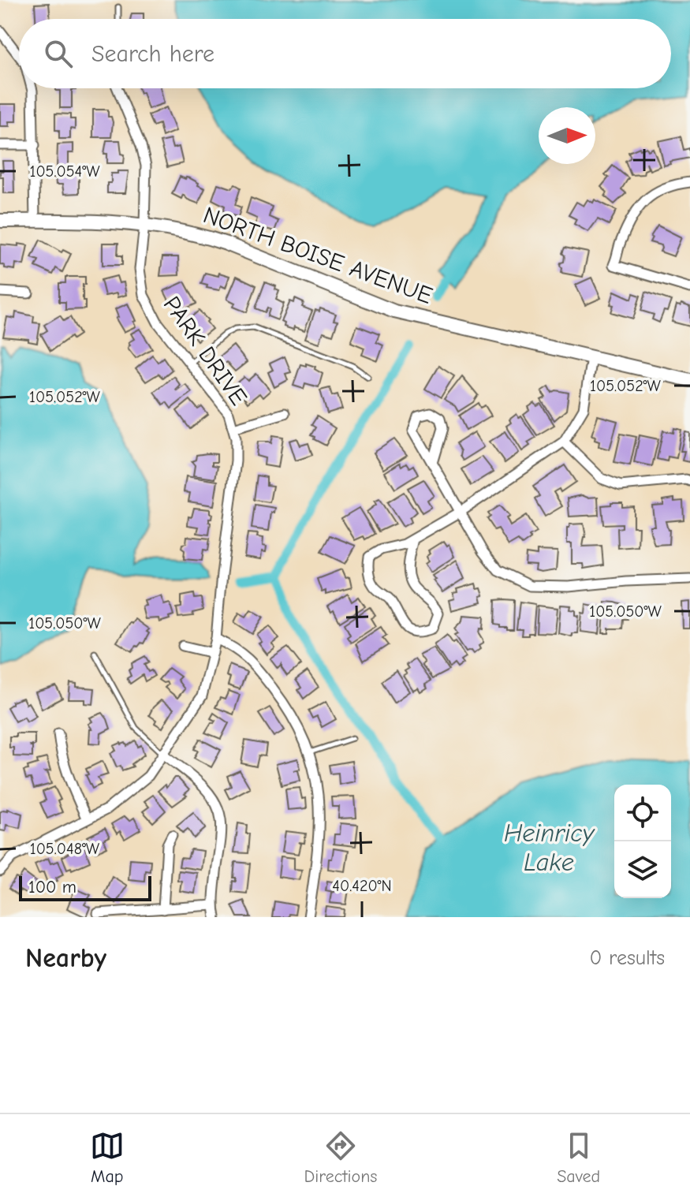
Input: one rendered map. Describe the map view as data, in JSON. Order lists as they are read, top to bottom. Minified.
{"streets":{"street":["NORTH BOISE AVENUE","PARK DRIVE"]},"crossings":[["NORTH BOISE AVENUE","PARK DRIVE"]],"water":["Heinricy Lake"],"scale_bar":"100 m","north":"right","page":{"search":"Search here","scale":"100 m","heading":["Nearby","0 results"],"nav":["Map","Directions","Saved"]},"coordinates":["105.054°W","105.052°W","105.050°W","105.048°W","40.420°N"]}
